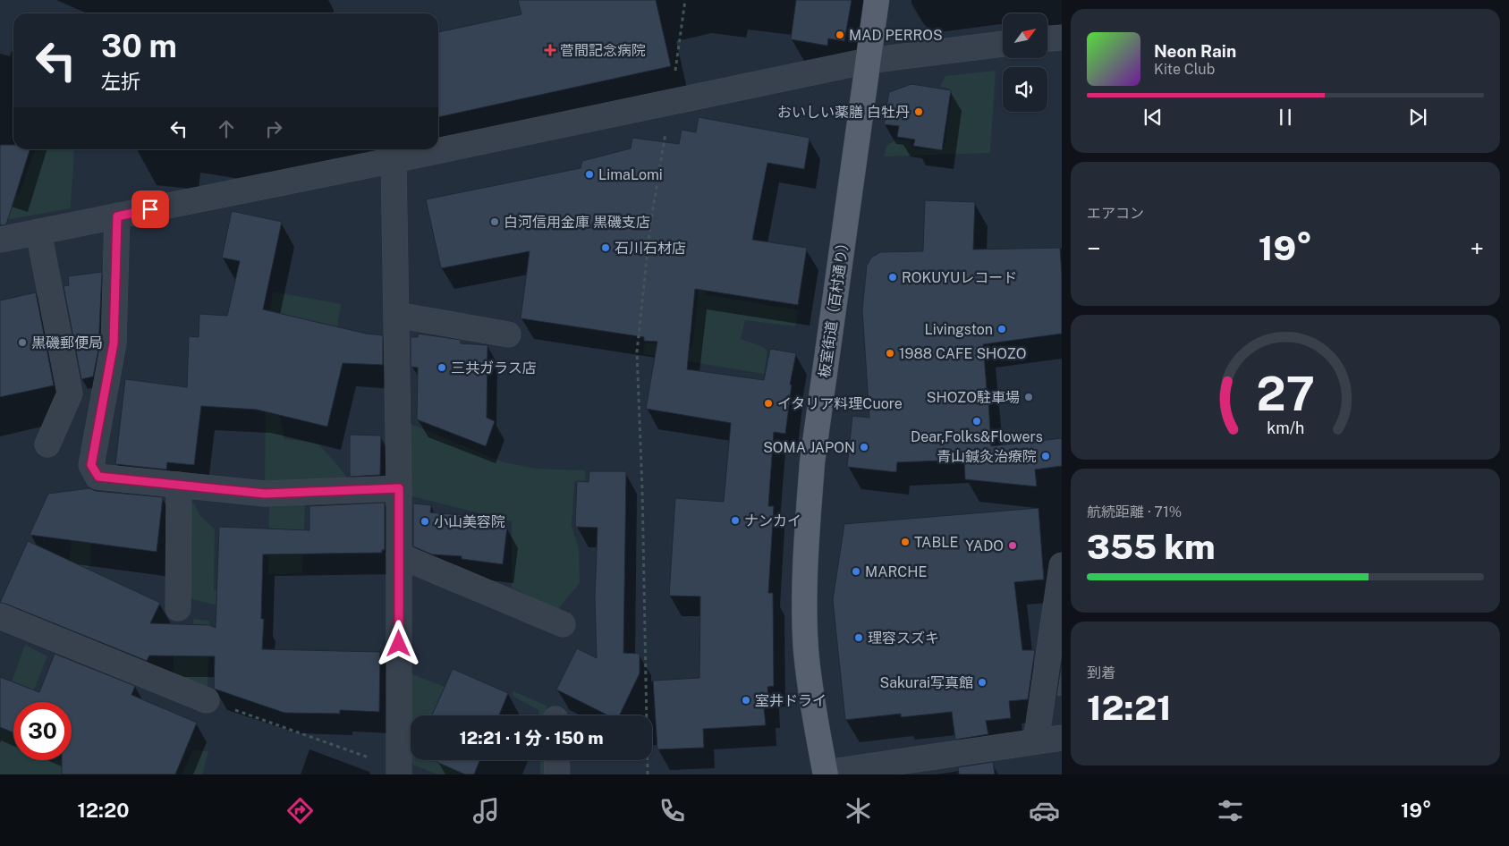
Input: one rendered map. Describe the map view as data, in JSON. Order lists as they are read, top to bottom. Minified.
{"streets":{"main road":["板室街道（百村通り）"]},"places":{"other":["MAD PERROS","おいしい薬膳 白牡丹","LimaLomi","白河信用金庫 黒磯支店","石川石材店","ROKUYUレコード","Livingston","黒磯郵便局","1988 CAFE SHOZO","三共ガラス店","SHOZO駐車場","イタリア料理Cuore","Dear,Folks&Flowers","SOMA JAPON","青山鍼灸治療院","ナンカイ","小山美容院","TABLE","YADO","MARCHE","理容スズキ","Sakurai写真館","室井ドライ"],"health":["菅間記念病院"]},"north":"top right","page":{"turn":["30 m","左折"],"song":["Neon Rain","Kite Club"],"tile":["エアコン",["航続距離 · 71%","355 km"],["到着","12:21"]],"heat":["−","19°","+"],"limit":"30","trip":"12:21 · 1 分 · 150 m","tabs":["12:20","19°"],"gauge":["27","km/h"]}}
